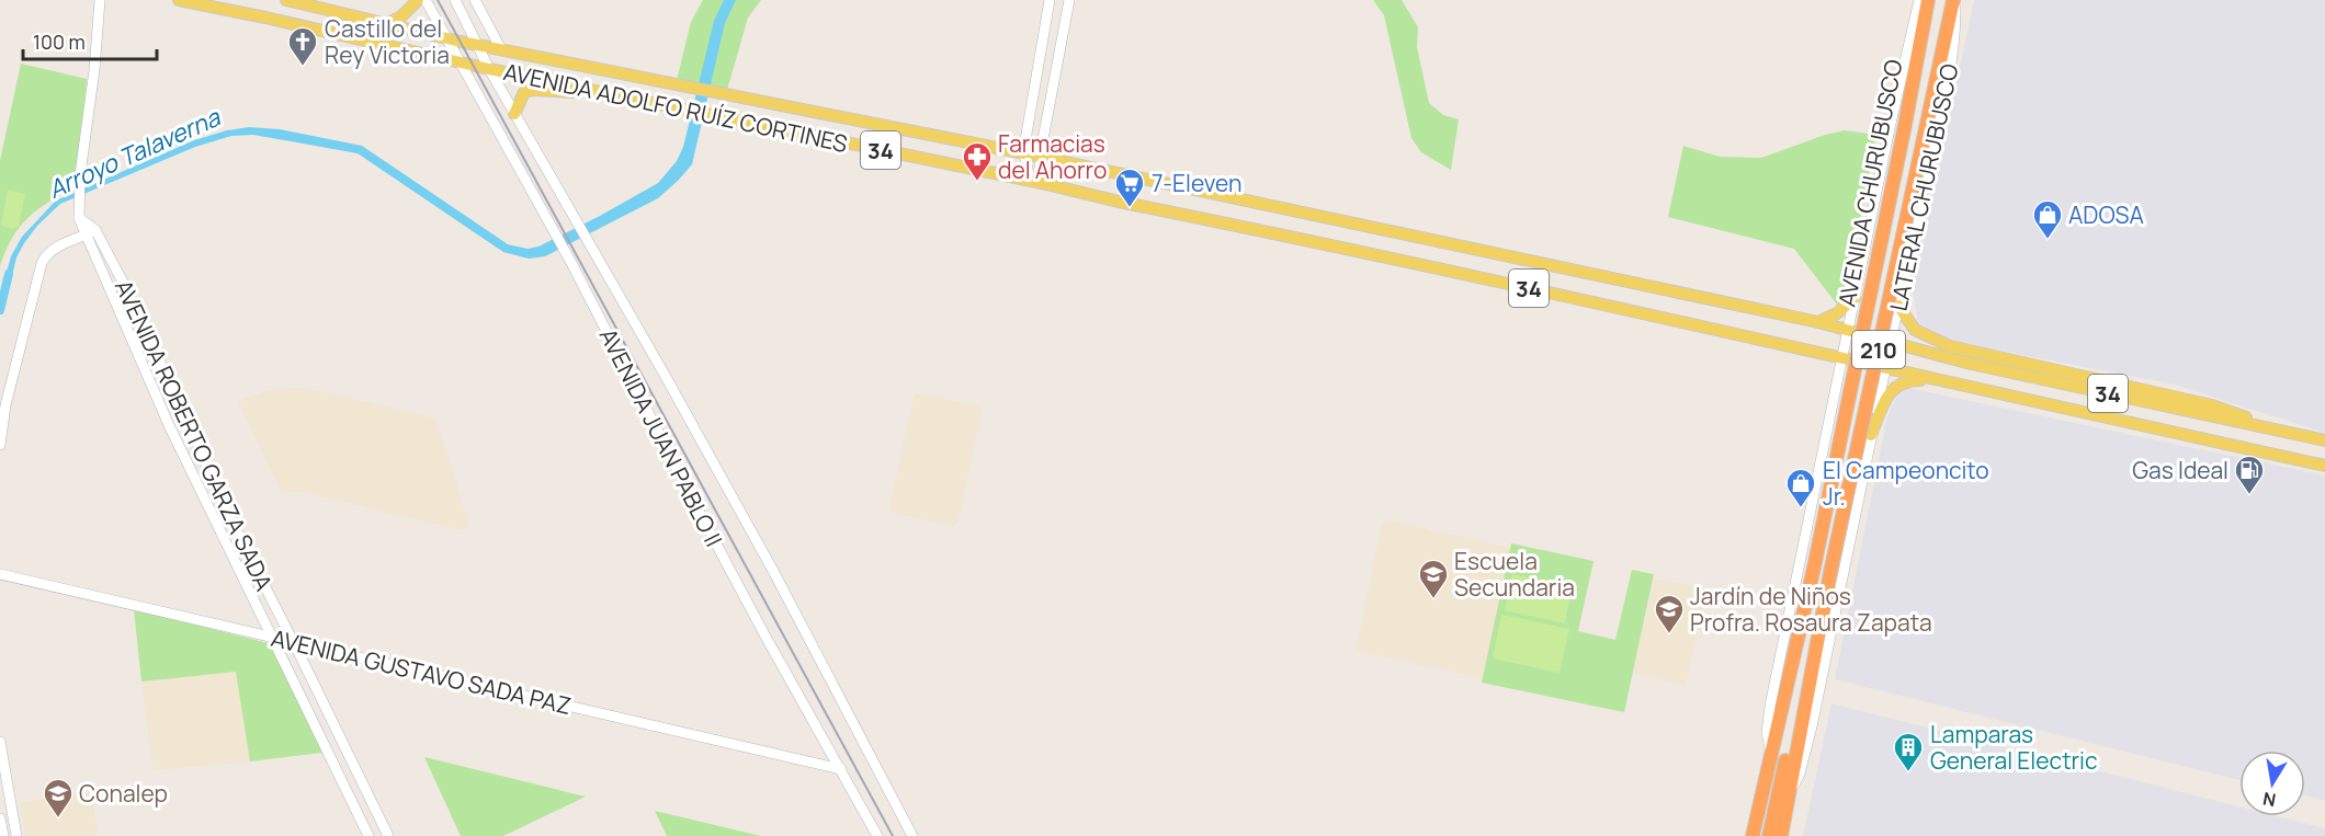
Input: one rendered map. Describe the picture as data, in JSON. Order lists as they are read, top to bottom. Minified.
{"streets":{"highway":["AVENIDA CHURUBUSCO","210"],"main road":["AVENIDA ADOLFO RUÍZ CORTINES","34"],"street":["LATERAL CHURUBUSCO","AVENIDA ROBERTO GARZA SADA","AVENIDA JUAN PABLO II","AVENIDA GUSTAVO SADA PAZ"]},"crossings":[["AVENIDA ADOLFO RUÍZ CORTINES","34"],["AVENIDA ADOLFO RUÍZ CORTINES","LATERAL CHURUBUSCO"],["AVENIDA ADOLFO RUÍZ CORTINES","AVENIDA JUAN PABLO II"],["34","LATERAL CHURUBUSCO"],["AVENIDA CHURUBUSCO","LATERAL CHURUBUSCO"],["AVENIDA ROBERTO GARZA SADA","AVENIDA GUSTAVO SADA PAZ"],["AVENIDA JUAN PABLO II","AVENIDA GUSTAVO SADA PAZ"]],"water":["Arroyo Talaverna"],"places":{"church":["Castillo del Rey Victoria"],"pharmacy":["Farmacias del Ahorro"],"supermarket":["7-Eleven"],"shop":["ADOSA","El Campeoncito Jr."],"fuel station":["Gas Ideal"],"school or university":["Escuela Secundaria","Jardín de Niños Profra. Rosaura Zapata","Conalep"],"building":["Lamparas General Electric"]},"scale_bar":"100 m","north":"bottom"}
